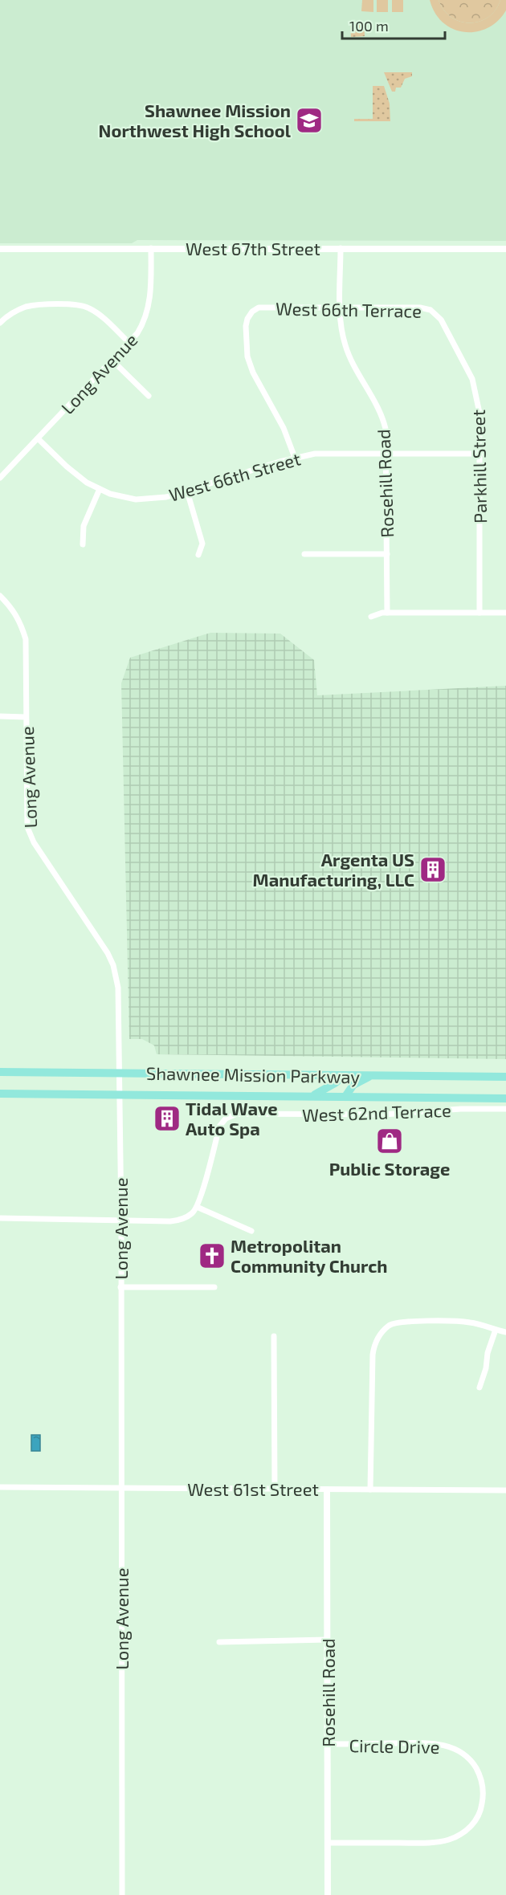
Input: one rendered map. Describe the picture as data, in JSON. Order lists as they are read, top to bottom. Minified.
{"streets":{"highway":["Shawnee Mission Parkway"],"street":["West 67th Street","West 66th Terrace","Long Avenue","Parkhill Street","West 66th Street","Rosehill Road","West 62nd Terrace","West 61st Street","Circle Drive"]},"crossings":[["West 67th Street","Long Avenue"],["West 67th Street","Rosehill Road"],["West 66th Terrace","Parkhill Street"],["West 66th Terrace","West 66th Street"],["West 66th Terrace","Rosehill Road"],["Long Avenue","West 66th Street"],["Long Avenue","Shawnee Mission Parkway"],["Long Avenue","West 61st Street"],["Parkhill Street","West 66th Street"],["West 66th Street","Rosehill Road"],["Rosehill Road","West 61st Street"],["Rosehill Road","Circle Drive"]],"places":{"school or university":["Shawnee Mission Northwest High School"],"building":["Argenta US Manufacturing, LLC","Tidal Wave Auto Spa"],"shop":["Public Storage"],"church":["Metropolitan Community Church"]},"scale_bar":"100 m"}
